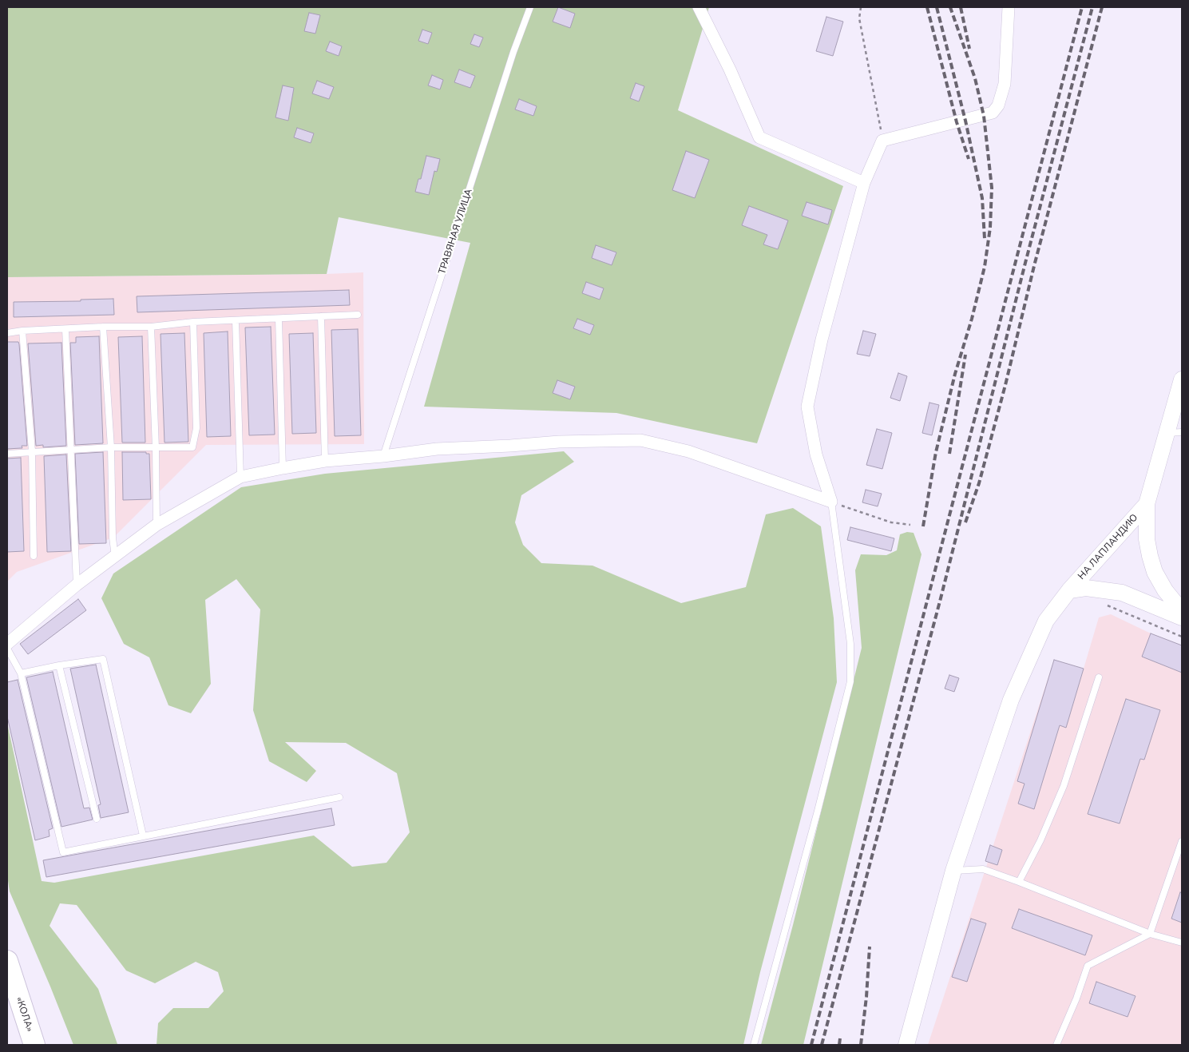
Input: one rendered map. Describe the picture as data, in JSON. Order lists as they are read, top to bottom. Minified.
{"streets":{"highway":["«КОЛА»"],"street":["НА ЛАПЛАНДИЮ"],"lane":["ТРАВЯНАЯ УЛИЦА"]}}
